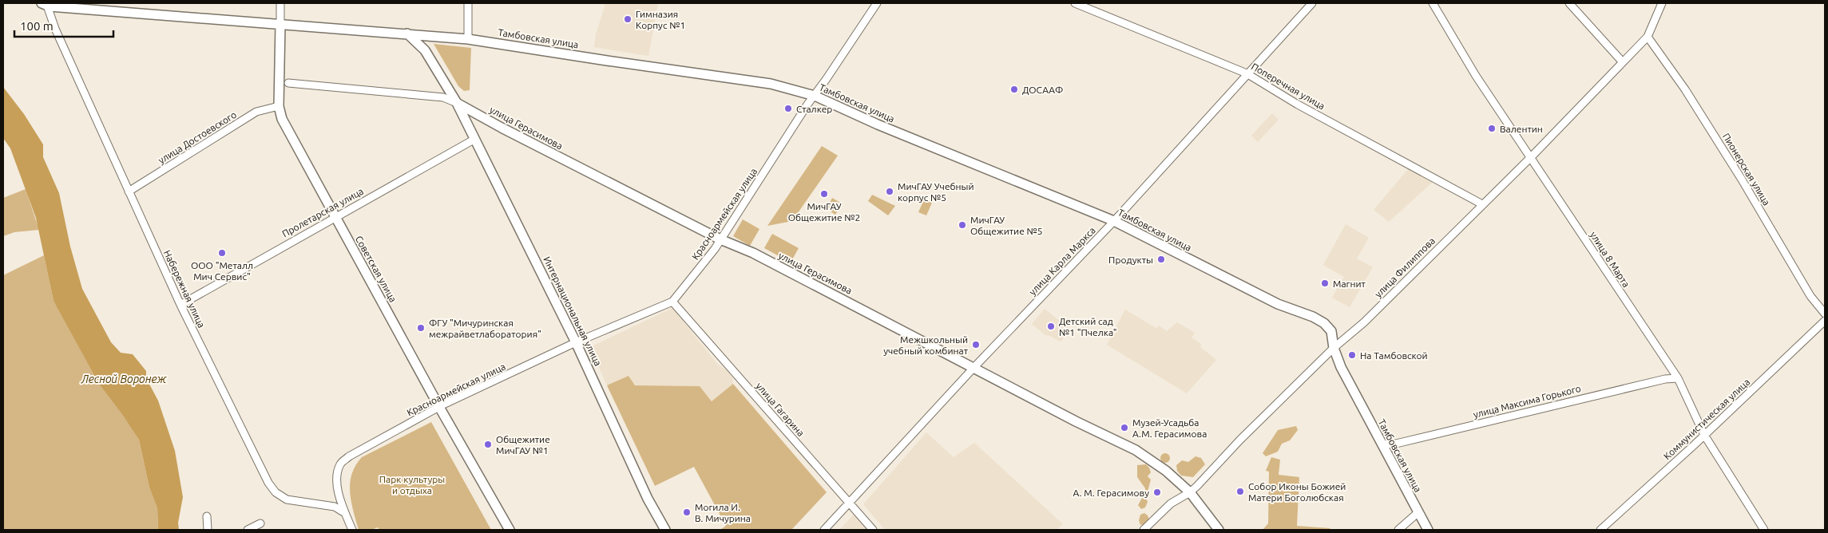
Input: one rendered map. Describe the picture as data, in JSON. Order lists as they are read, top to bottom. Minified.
{"streets":{"main road":["Тамбовская улица","улица Герасимова","Советская улица","Интернациональная улица"],"street":["Поперечная улица","улица Достоевского","Пионерская улица","Пролетарская улица","Красноармейская улица","улица 8 Марта","улица Карла Маркса","улица Филиппова","Набережная улица","улица Максима Горького","улица Гагарина","Коммунистическая улица"]},"crossings":[["Тамбовская улица","Красноармейская улица"],["Тамбовская улица","улица Карла Маркса"],["Тамбовская улица","улица Филиппова"],["Тамбовская улица","Советская улица"],["Тамбовская улица","Набережная улица"],["Тамбовская улица","улица Максима Горького"],["Поперечная улица","улица Карла Маркса"],["Поперечная улица","улица Филиппова"],["улица Герасимова","Красноармейская улица"],["улица Герасимова","улица Карла Маркса"],["улица Герасимова","улица Филиппова"],["улица Герасимова","Интернациональная улица"],["улица Достоевского","Советская улица"],["улица Достоевского","Набережная улица"],["Пионерская улица","улица Филиппова"],["Пролетарская улица","Советская улица"],["Пролетарская улица","Набережная улица"],["Пролетарская улица","Интернациональная улица"],["Красноармейская улица","Советская улица"],["Красноармейская улица","Набережная улица"],["Красноармейская улица","Интернациональная улица"],["Красноармейская улица","улица Гагарина"],["улица 8 Марта","улица Филиппова"],["улица 8 Марта","улица Максима Горького"],["улица 8 Марта","Коммунистическая улица"],["улица Карла Маркса","улица Гагарина"]],"water":["Лесной Воронеж"],"parks":["Парк культуры и отдыха"],"places":["Гимназия Корпус №1","ДОСААФ","Сталкер","Валентин","МичГАУ Учебный корпус №5","МичГАУ Общежитие №2","МичГАУ Общежитие №5","ООО \"Металл Мич Сервис\"","Продукты","Магнит","Детский сад №1 \"Пчелка\"","ФГУ \"Мичуринская межрайветлаборатория\"","Межшкольный учебный комбинат","На Тамбовской","Музей-Усадьба А.М. Герасимова","Общежитие МичГАУ №1","Собор Иконы Божией Матери Боголюбская","А. М. Герасимову","Могила И. В. Мичурина"],"scale_bar":"100 m"}
